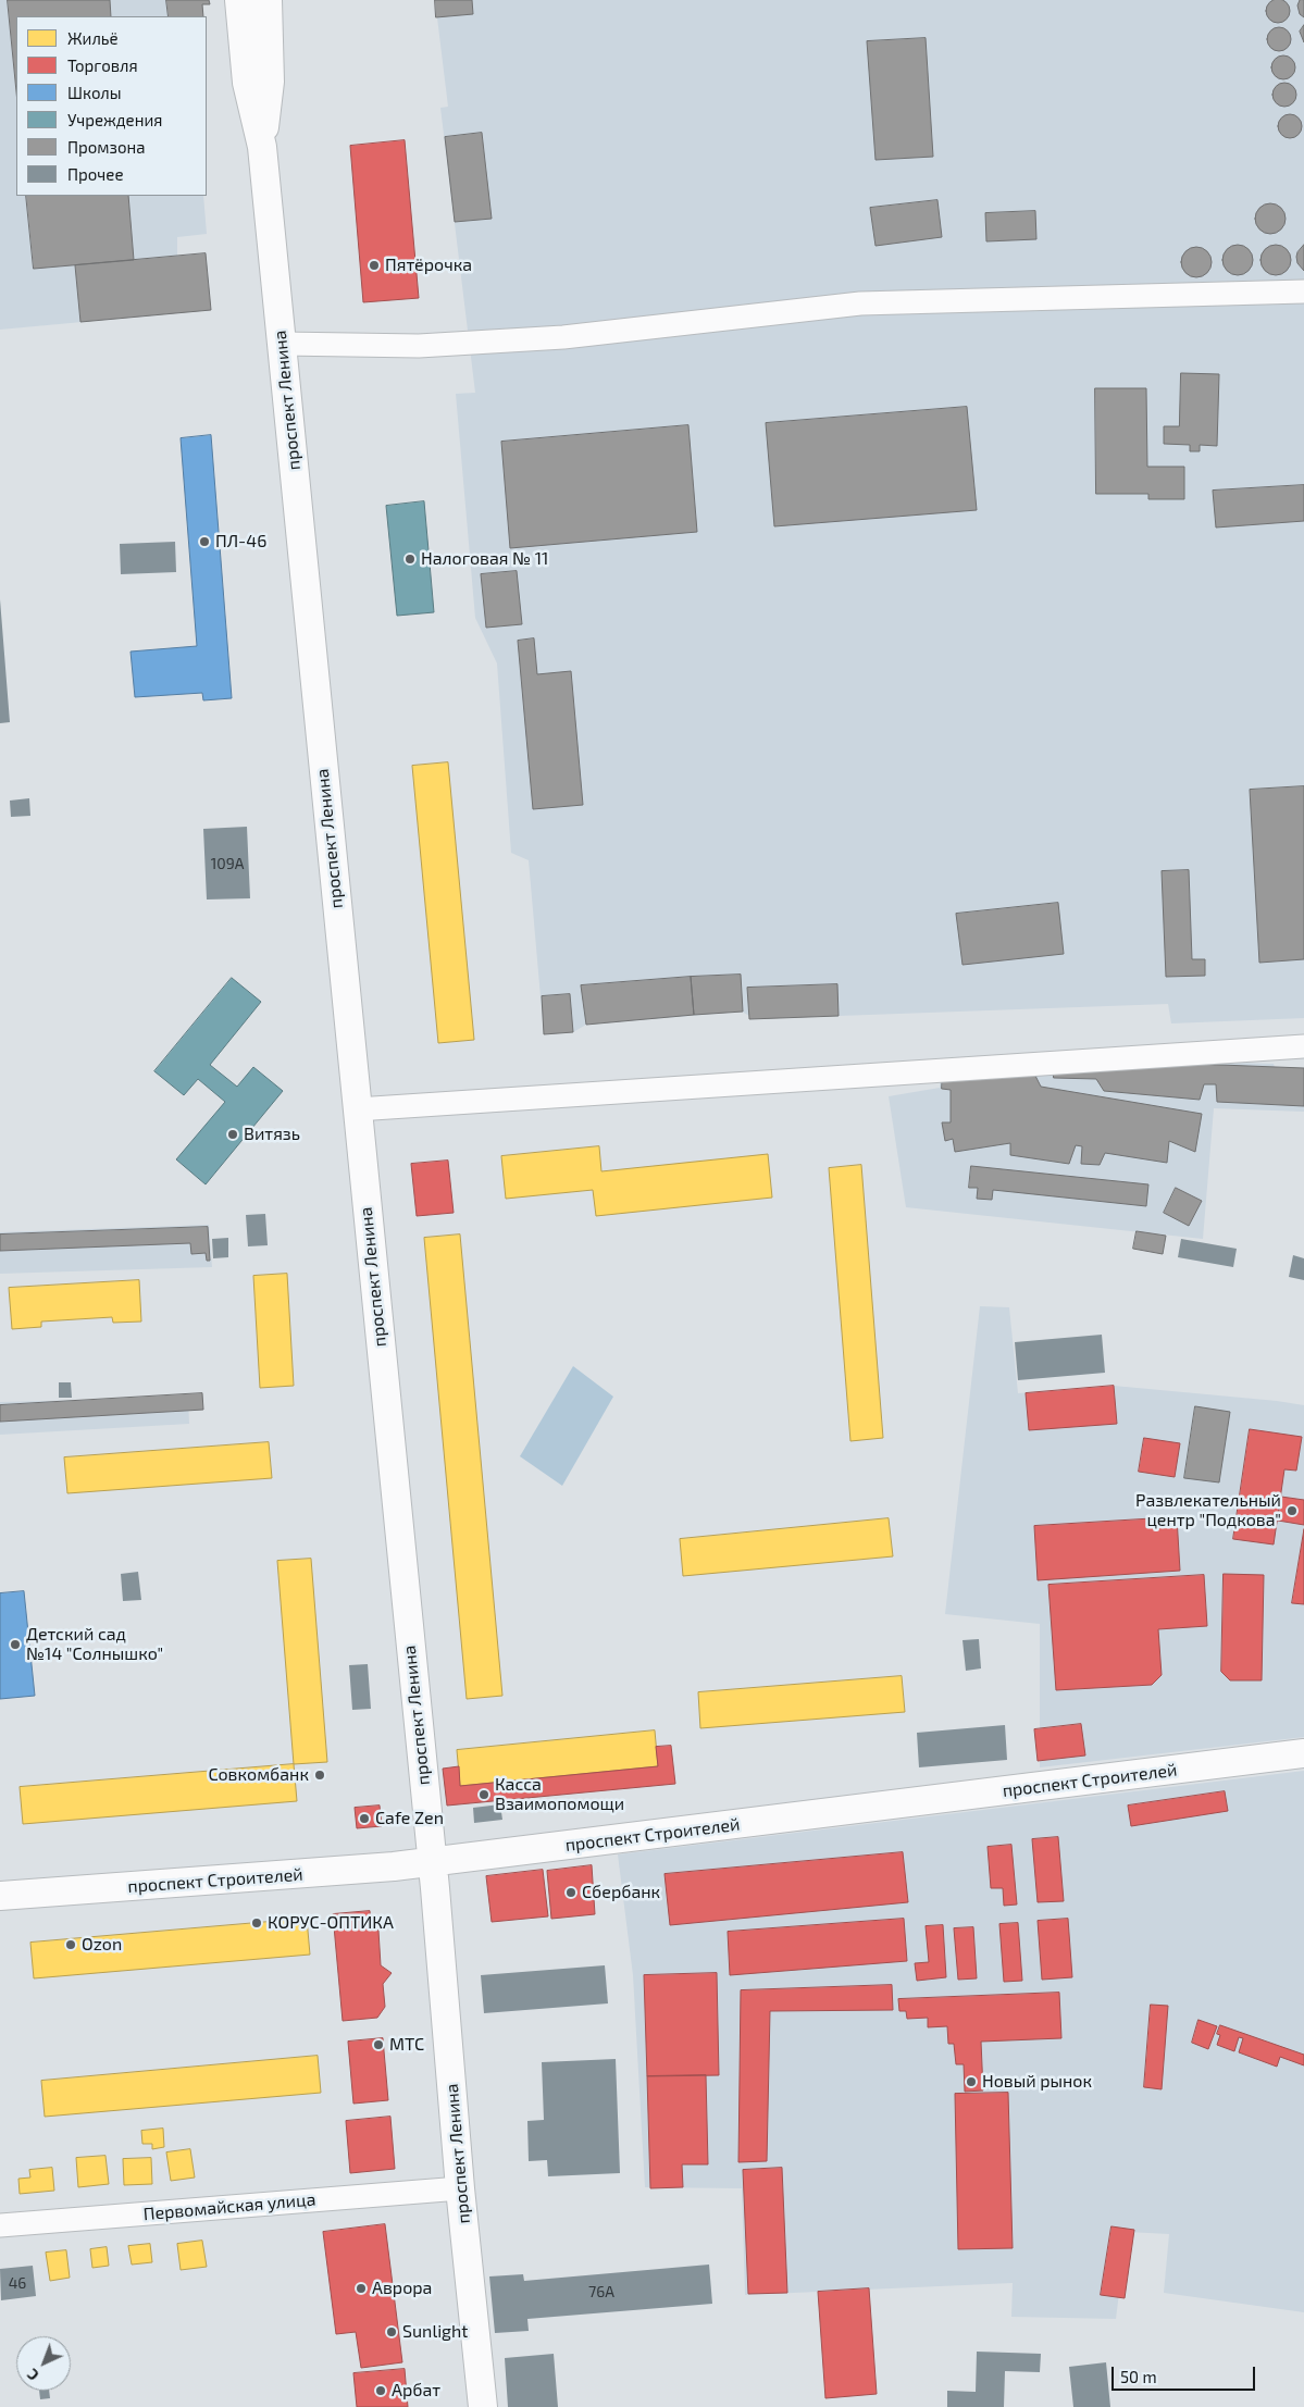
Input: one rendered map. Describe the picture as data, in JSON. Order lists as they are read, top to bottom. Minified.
{"streets":{"street":["проспект Ленина","проспект Строителей","Первомайская улица"]},"crossings":[["проспект Ленина","проспект Строителей"],["проспект Ленина","Первомайская улица"]],"places":["Пятёрочка","ПЛ-46","Налоговая № 11","Витязь","Развлекательный центр \"Подкова\"","Детский сад №14 \"Солнышко\"","Совкомбанк","Касса Взаимопомощи","Cafe Zen","Сбербанк","КОРУС-ОПТИКА","Ozon","МТС","Новый рынок","Аврора","Sunlight","Арбат"],"house_numbers":["109А","46","76А"],"legend":["Жильё","Торговля","Школы","Учреждения","Промзона","Прочее"],"scale_bar":"50 m","north":"bottom left"}
